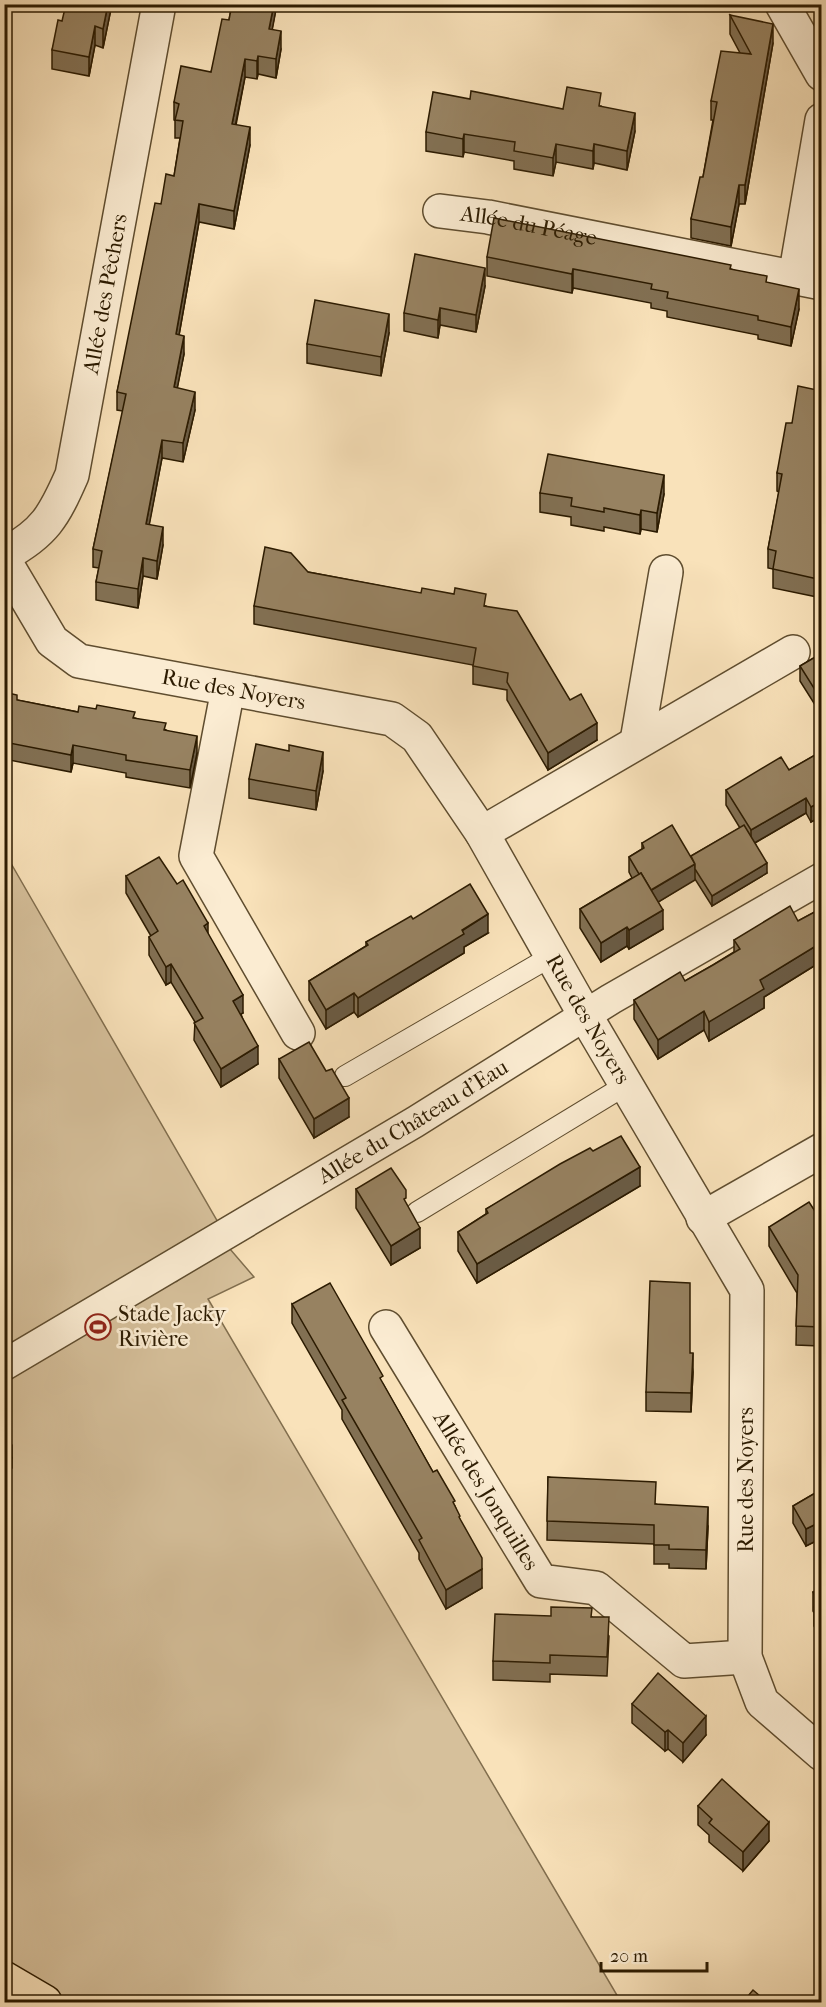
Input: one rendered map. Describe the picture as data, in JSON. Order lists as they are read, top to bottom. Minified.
{"streets":{"street":["Allée du Péage","Allée des Pêchers","Rue des Noyers","Allée du Château d'Eau","Allée des Jonquilles"]},"crossings":[["Allée des Pêchers","Rue des Noyers"],["Rue des Noyers","Allée du Château d'Eau"],["Rue des Noyers","Allée des Jonquilles"]],"places":{"sports":["Stade Jacky Rivière"]},"scale_bar":"20 m"}
